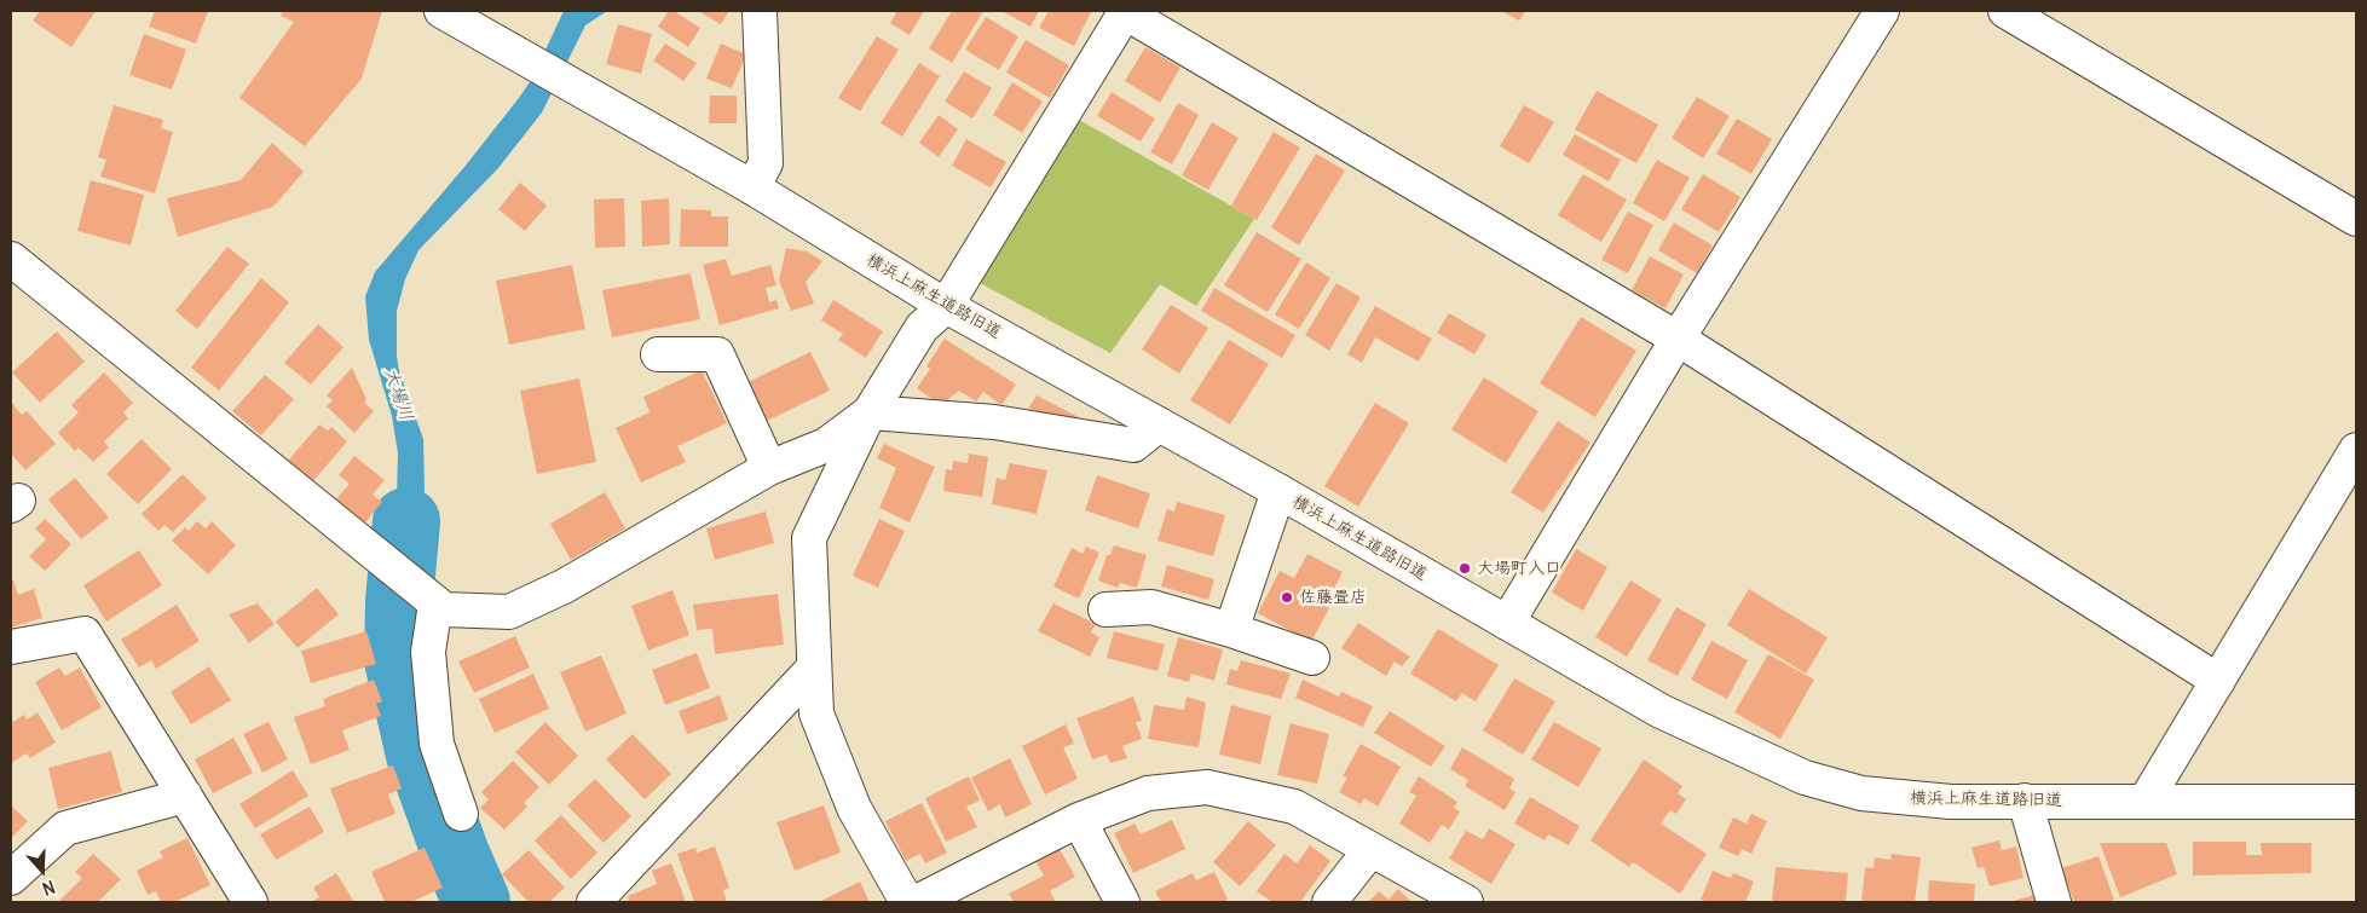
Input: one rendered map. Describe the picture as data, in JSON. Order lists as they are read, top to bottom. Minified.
{"streets":{"street":["横浜上麻生道路旧道"]},"water":["大場川"],"places":["大場町入口","佐藤畳店"],"north":"bottom"}
